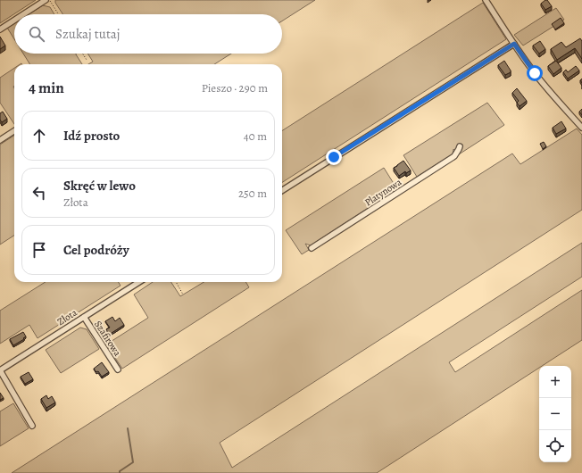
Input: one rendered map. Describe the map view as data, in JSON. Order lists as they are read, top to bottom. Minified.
{"streets":{"street":["Platynowa","Złota","Szafirowa"]},"crossings":[["Złota","Szafirowa"]],"page":{"search":"Szukaj tutaj","heading":["4 min","Pieszo · 290 m"],"list":[["Idź prosto","40 m"],["Skręć w lewo","Złota","250 m"],"Cel podróży"],"map_buttons":["+","−"]}}
